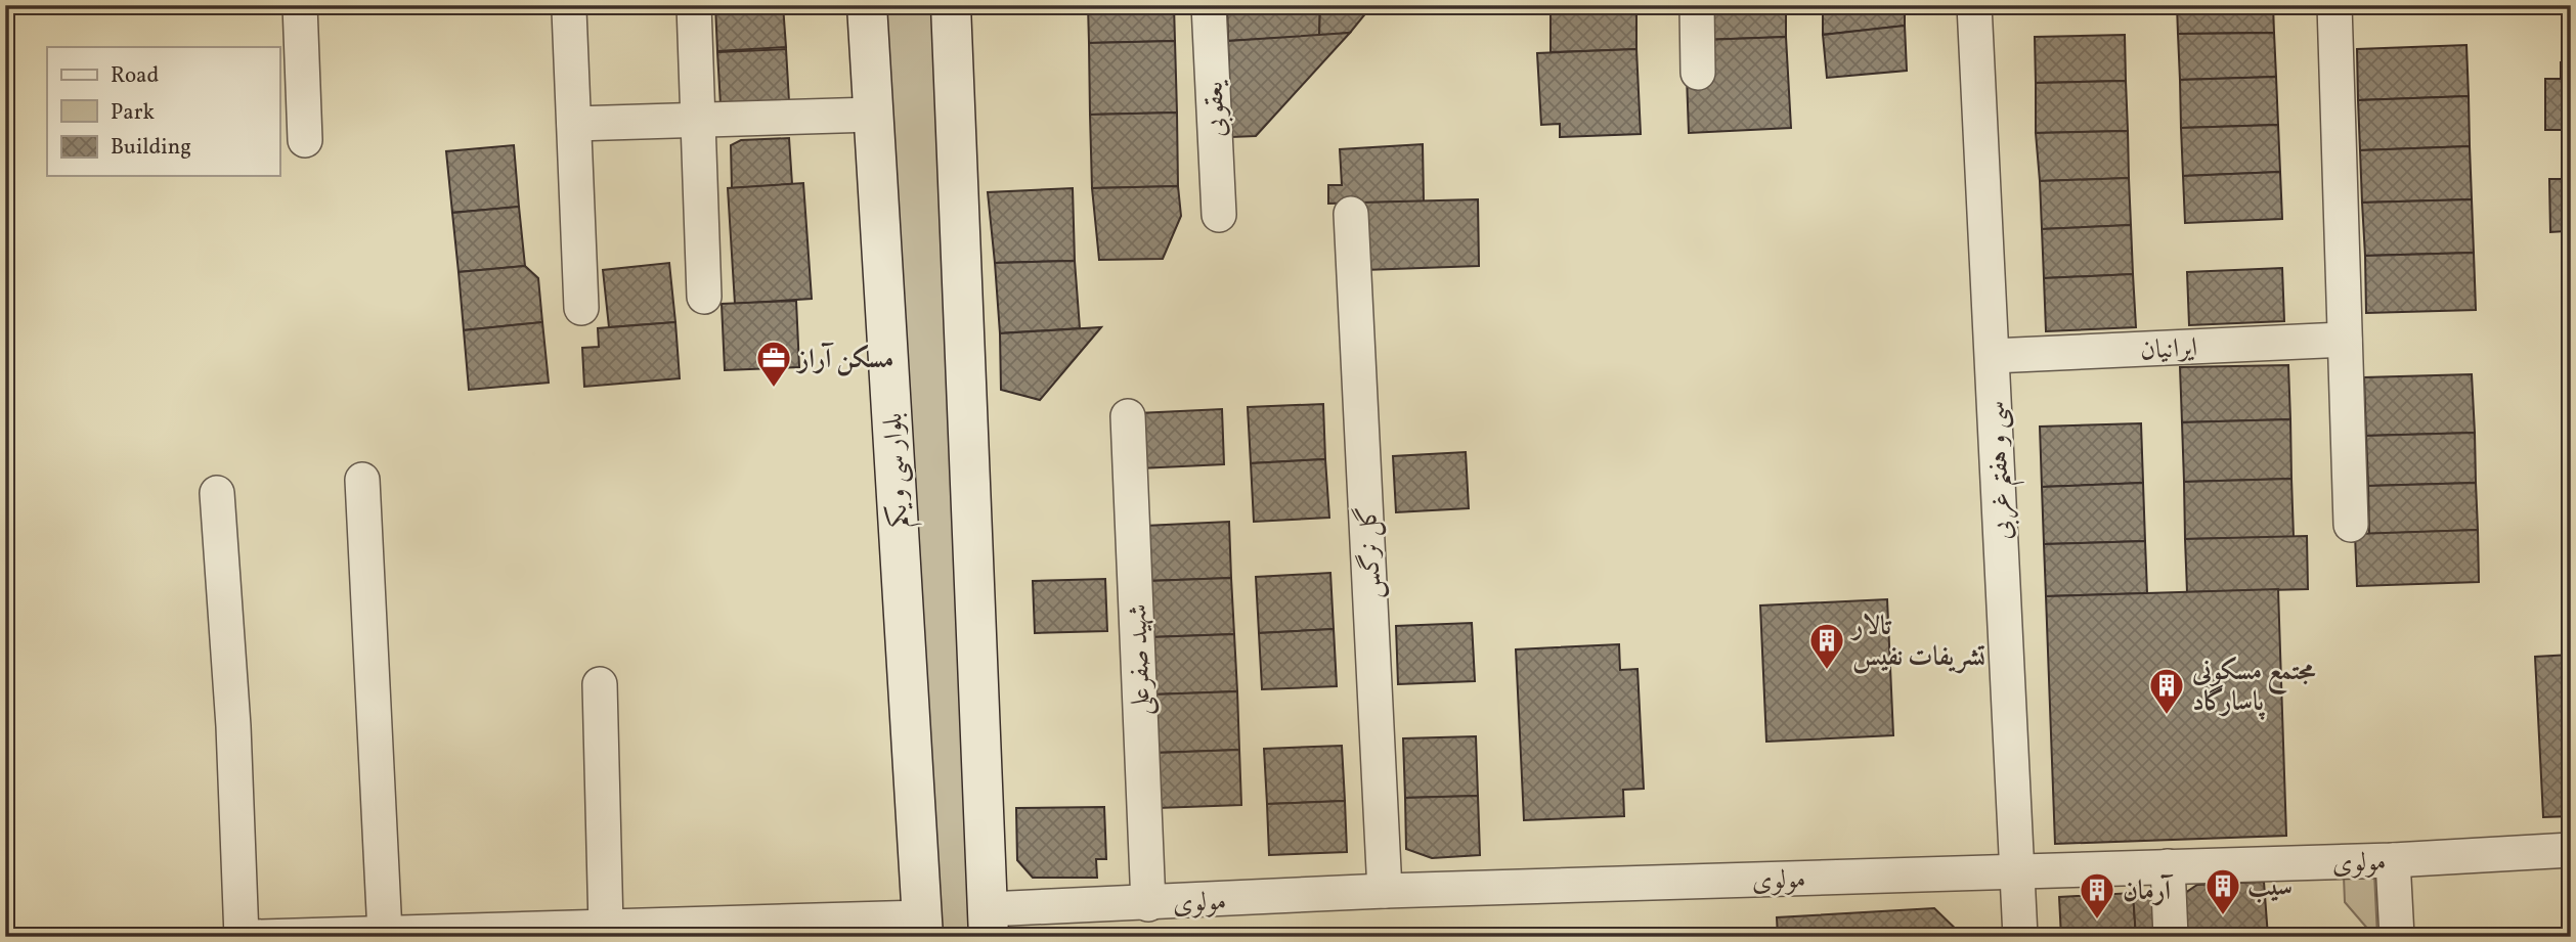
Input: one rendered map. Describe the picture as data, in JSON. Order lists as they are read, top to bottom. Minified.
{"streets":{"main road":["بلوار سی و یکم"],"street":["یعقوبی","ایرانیان","سی و هفتم غربی","گل نرگس","شهید صفرعلی","مولوی"]},"crossings":[["ایرانیان","سی و هفتم غربی"],["سی و هفتم غربی","مولوی"],["گل نرگس","مولوی"],["شهید صفرعلی","مولوی"]],"places":{"office":["مسکن آراز"],"building":["تالار تشریفات نفیس","مجتمع مسکونی پاسارگاد","سیب","آرمان"]},"legend":["Road","Park","Building"]}
